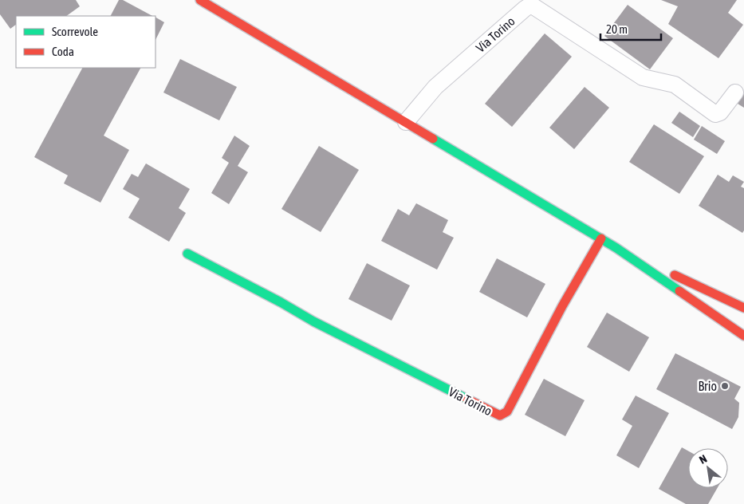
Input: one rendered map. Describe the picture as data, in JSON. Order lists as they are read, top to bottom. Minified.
{"streets":{"main road":["Via Torino"]},"places":["Brio"],"legend":["Scorrevole","Coda"],"scale_bar":"20 m","north":"top left"}
